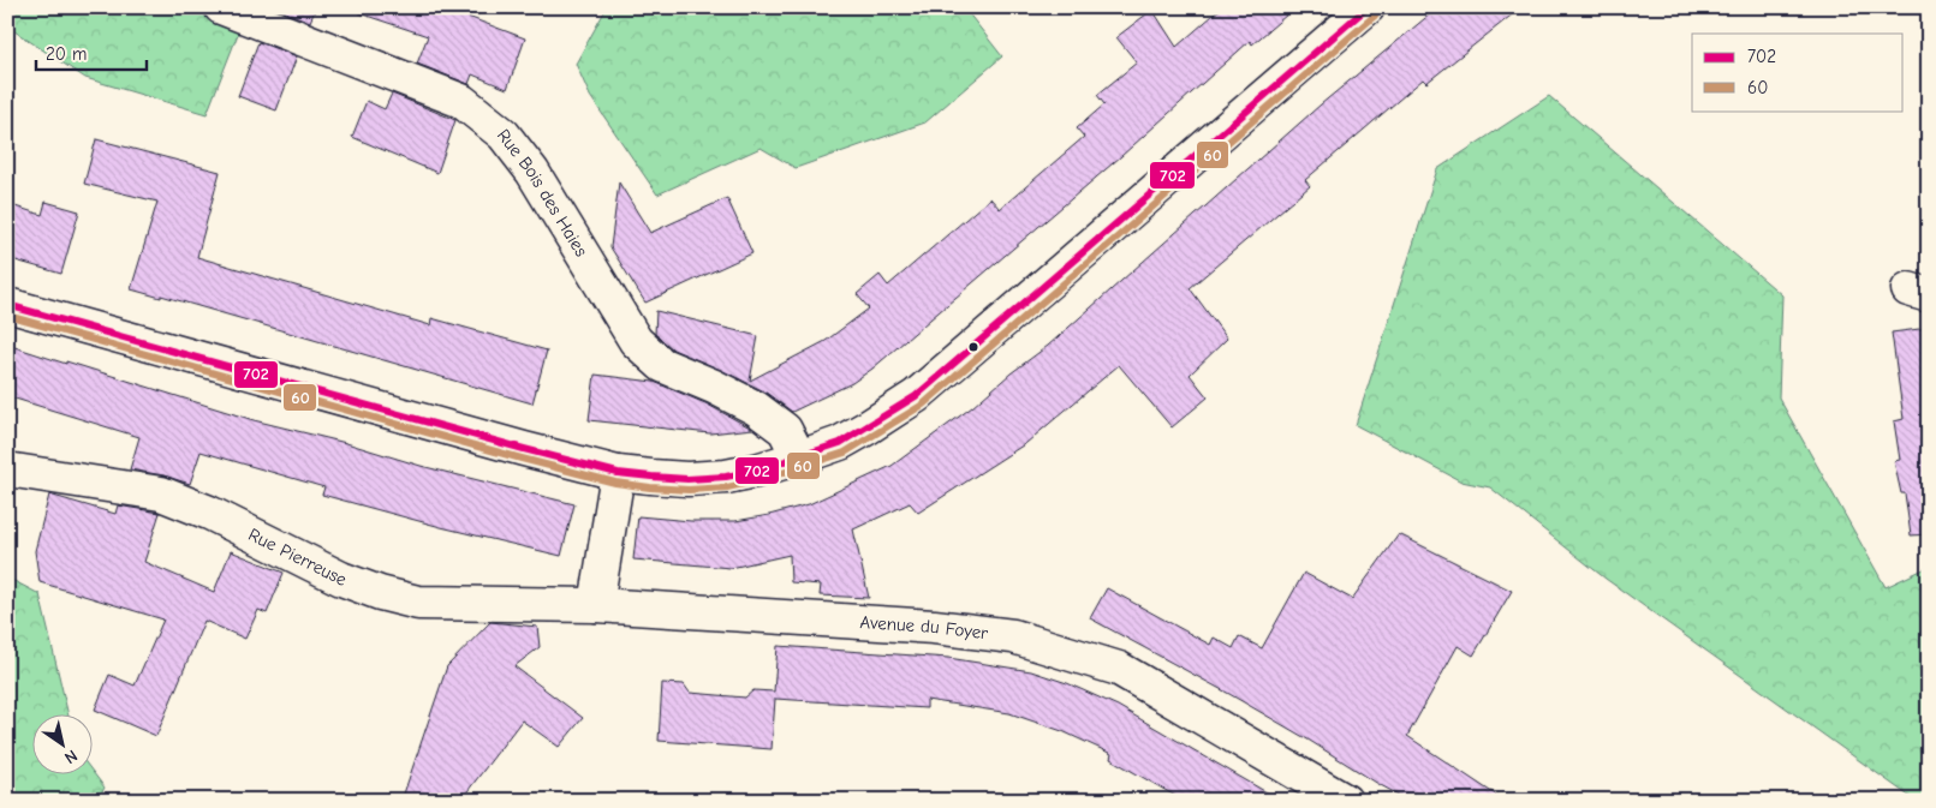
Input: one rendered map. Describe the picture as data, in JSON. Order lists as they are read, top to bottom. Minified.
{"streets":{"street":["Rue Bois des Haies","Rue Pierreuse","Avenue du Foyer"]},"crossings":[["Rue Pierreuse","Avenue du Foyer"]],"lines":["transit line 702","transit line 60"],"legend":["702","60"],"scale_bar":"20 m","north":"bottom right"}
